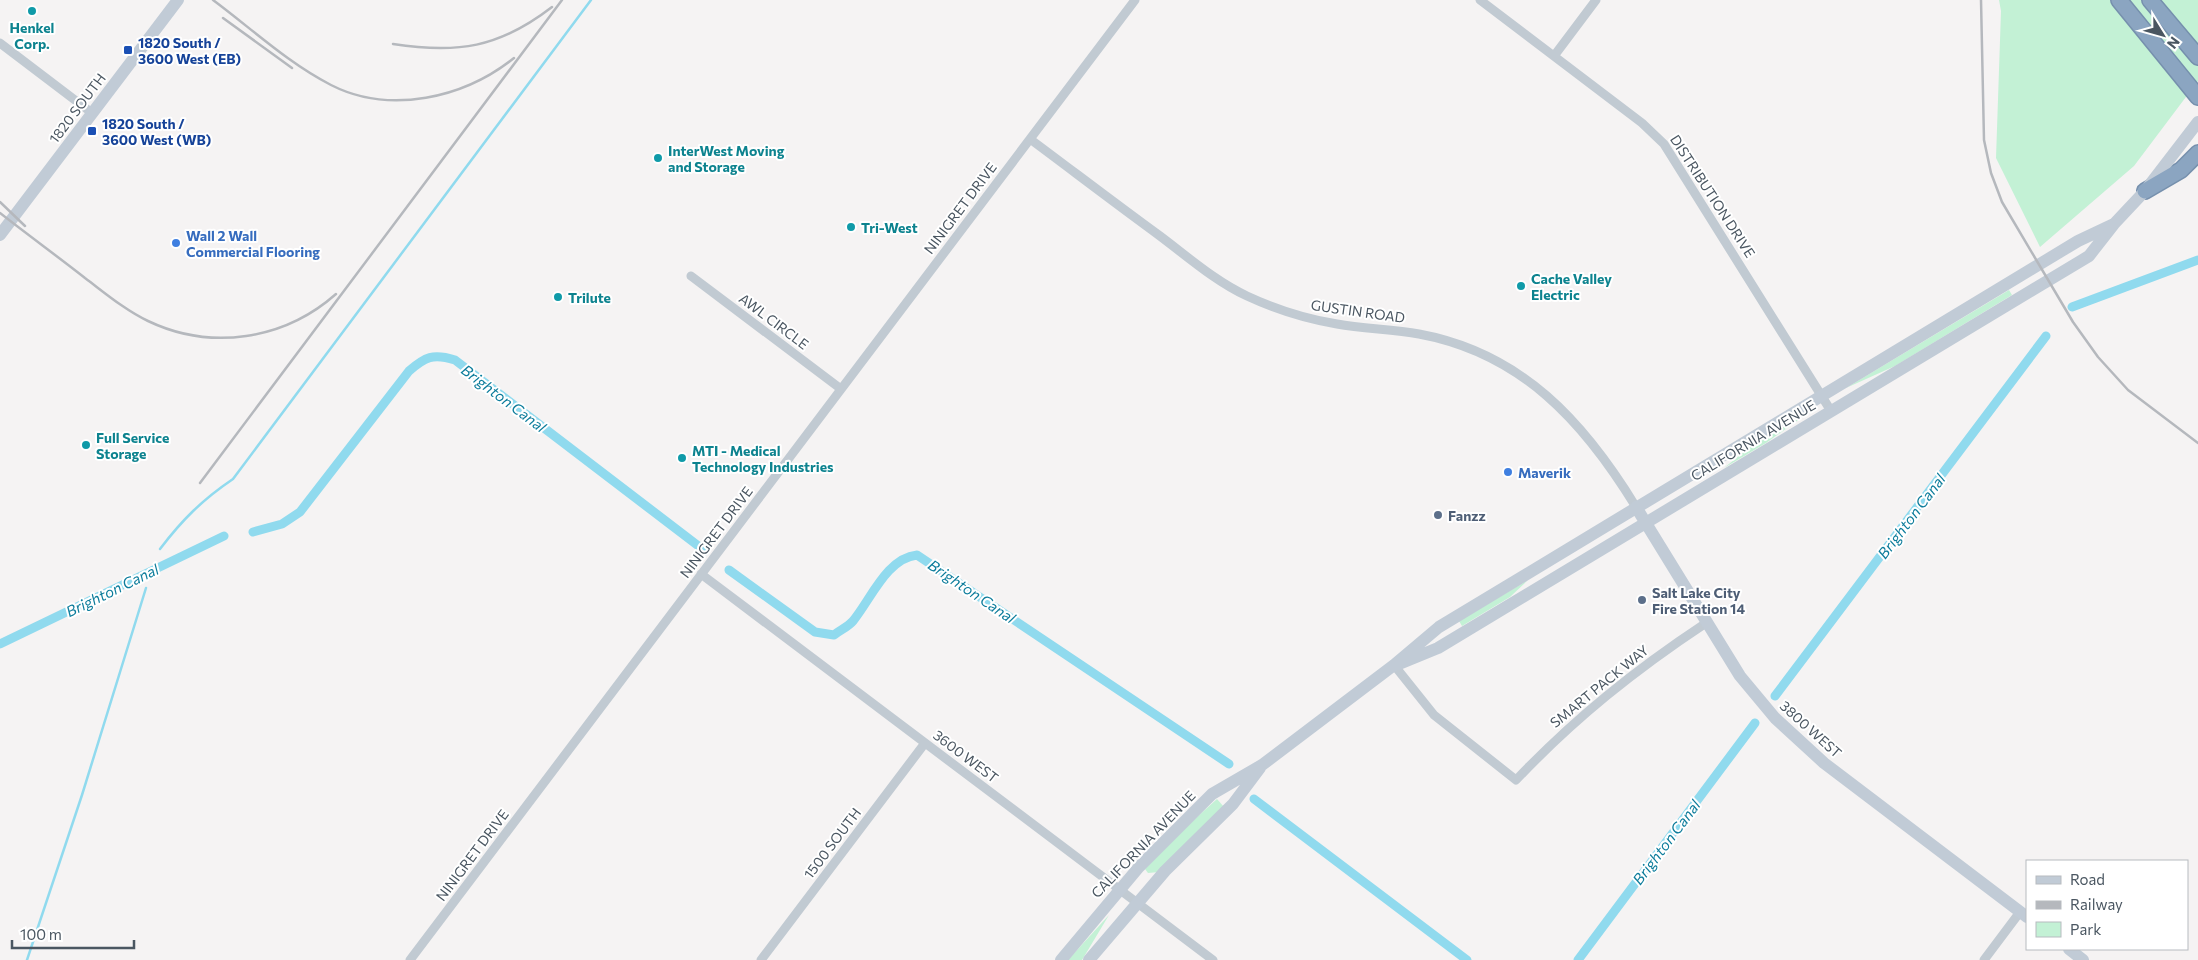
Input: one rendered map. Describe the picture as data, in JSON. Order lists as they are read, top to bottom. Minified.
{"streets":{"main road":["1820 SOUTH","CALIFORNIA AVENUE","3800 WEST"],"street":["DISTRIBUTION DRIVE","NINIGRET DRIVE","GUSTIN ROAD","AWL CIRCLE","SMART PACK WAY","3600 WEST","1500 SOUTH"]},"crossings":[["DISTRIBUTION DRIVE","CALIFORNIA AVENUE"],["NINIGRET DRIVE","GUSTIN ROAD"],["NINIGRET DRIVE","AWL CIRCLE"],["NINIGRET DRIVE","3600 WEST"],["GUSTIN ROAD","CALIFORNIA AVENUE"],["GUSTIN ROAD","3800 WEST"],["CALIFORNIA AVENUE","SMART PACK WAY"],["CALIFORNIA AVENUE","3800 WEST"],["CALIFORNIA AVENUE","3600 WEST"],["SMART PACK WAY","3800 WEST"],["3600 WEST","1500 SOUTH"]],"water":["Brighton Canal"],"places":{"other":["Henkel Corp.","InterWest Moving and Storage","Tri-West","Wall 2 Wall Commercial Flooring","Cache Valley Electric","Trilute","Full Service Storage","MTI - Medical Technology Industries","Maverik","Fanzz","Salt Lake City Fire Station 14"],"transit":["1820 South / 3600 West (EB)","1820 South / 3600 West (WB)"]},"legend":["Road","Railway","Park"],"scale_bar":"100 m","north":"bottom right"}
